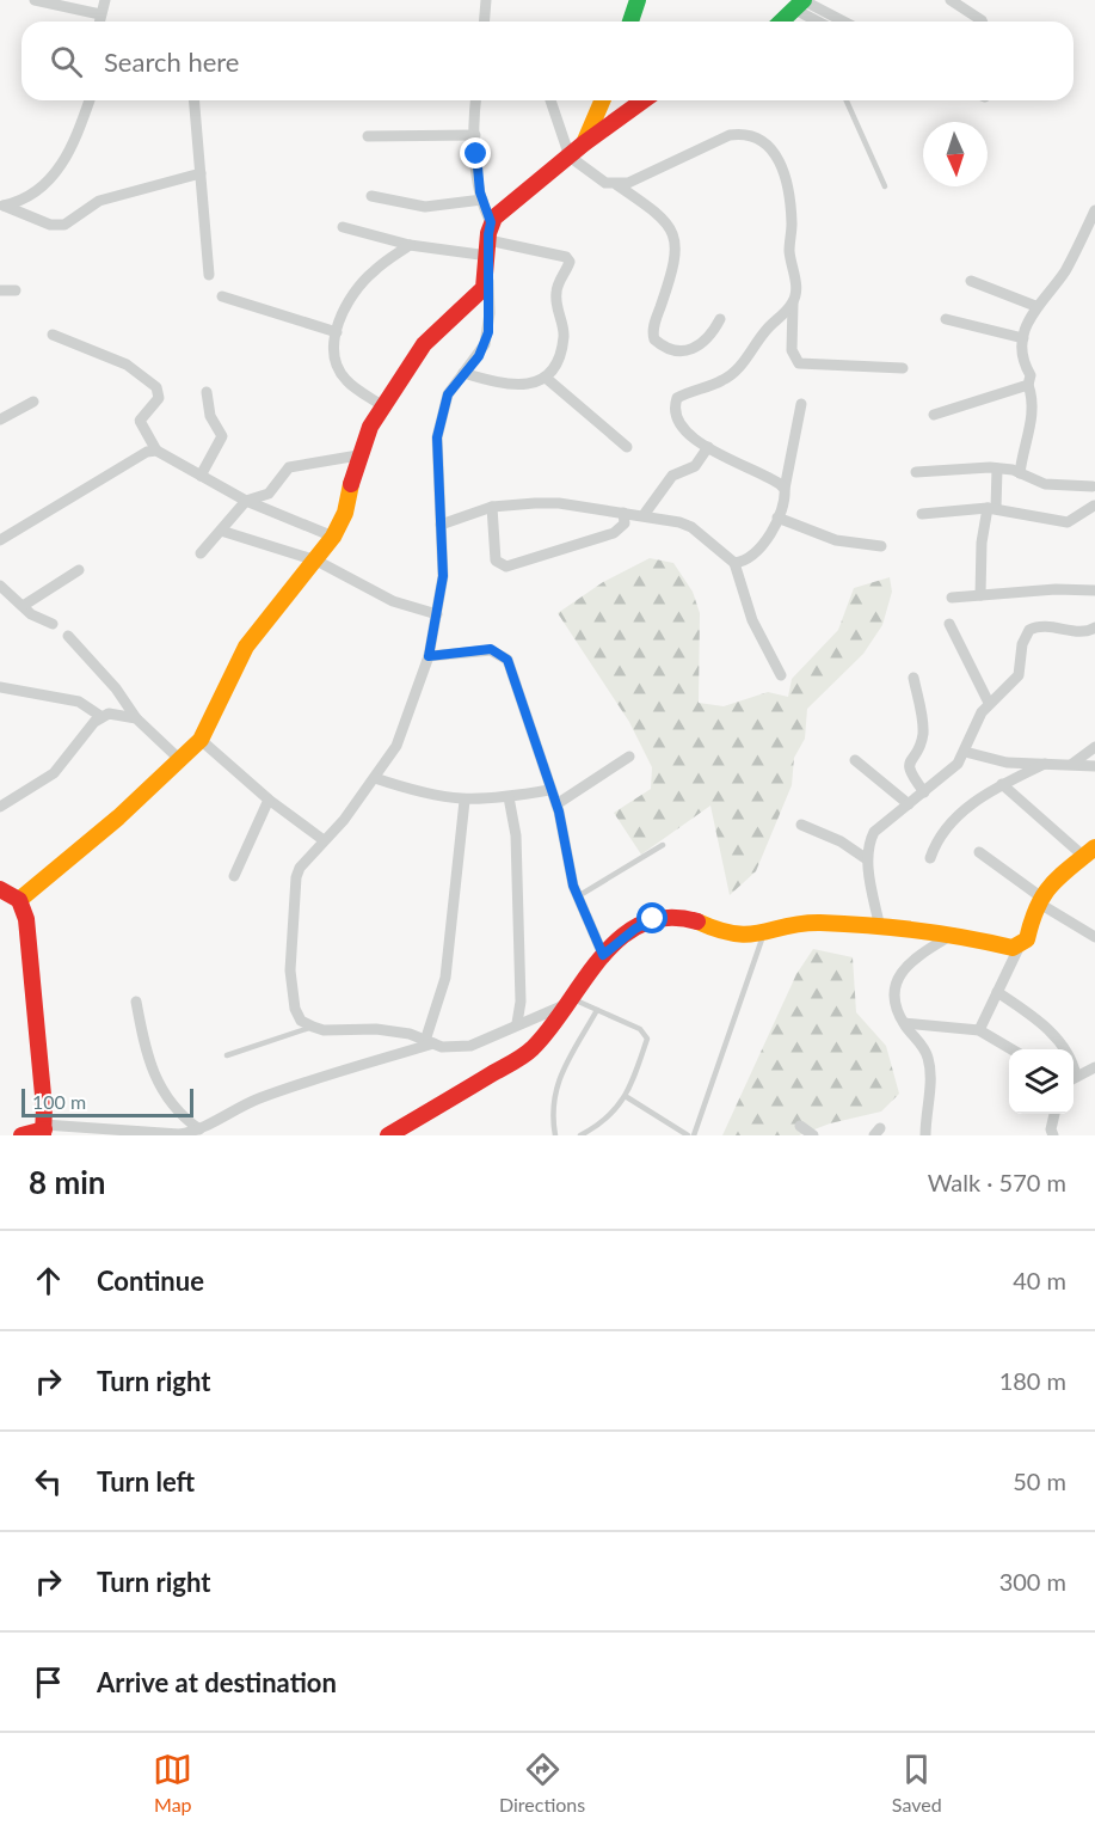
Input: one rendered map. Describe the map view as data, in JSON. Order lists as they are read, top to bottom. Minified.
{"scale_bar":"100 m","north":"bottom","page":{"search":"Search here","scale":"100 m","heading":["8 min","Walk · 570 m"],"list":[["Continue","40 m"],["Turn right","180 m"],["Turn left","50 m"],["Turn right","300 m"],"Arrive at destination"],"nav":["Map","Directions","Saved"]}}
